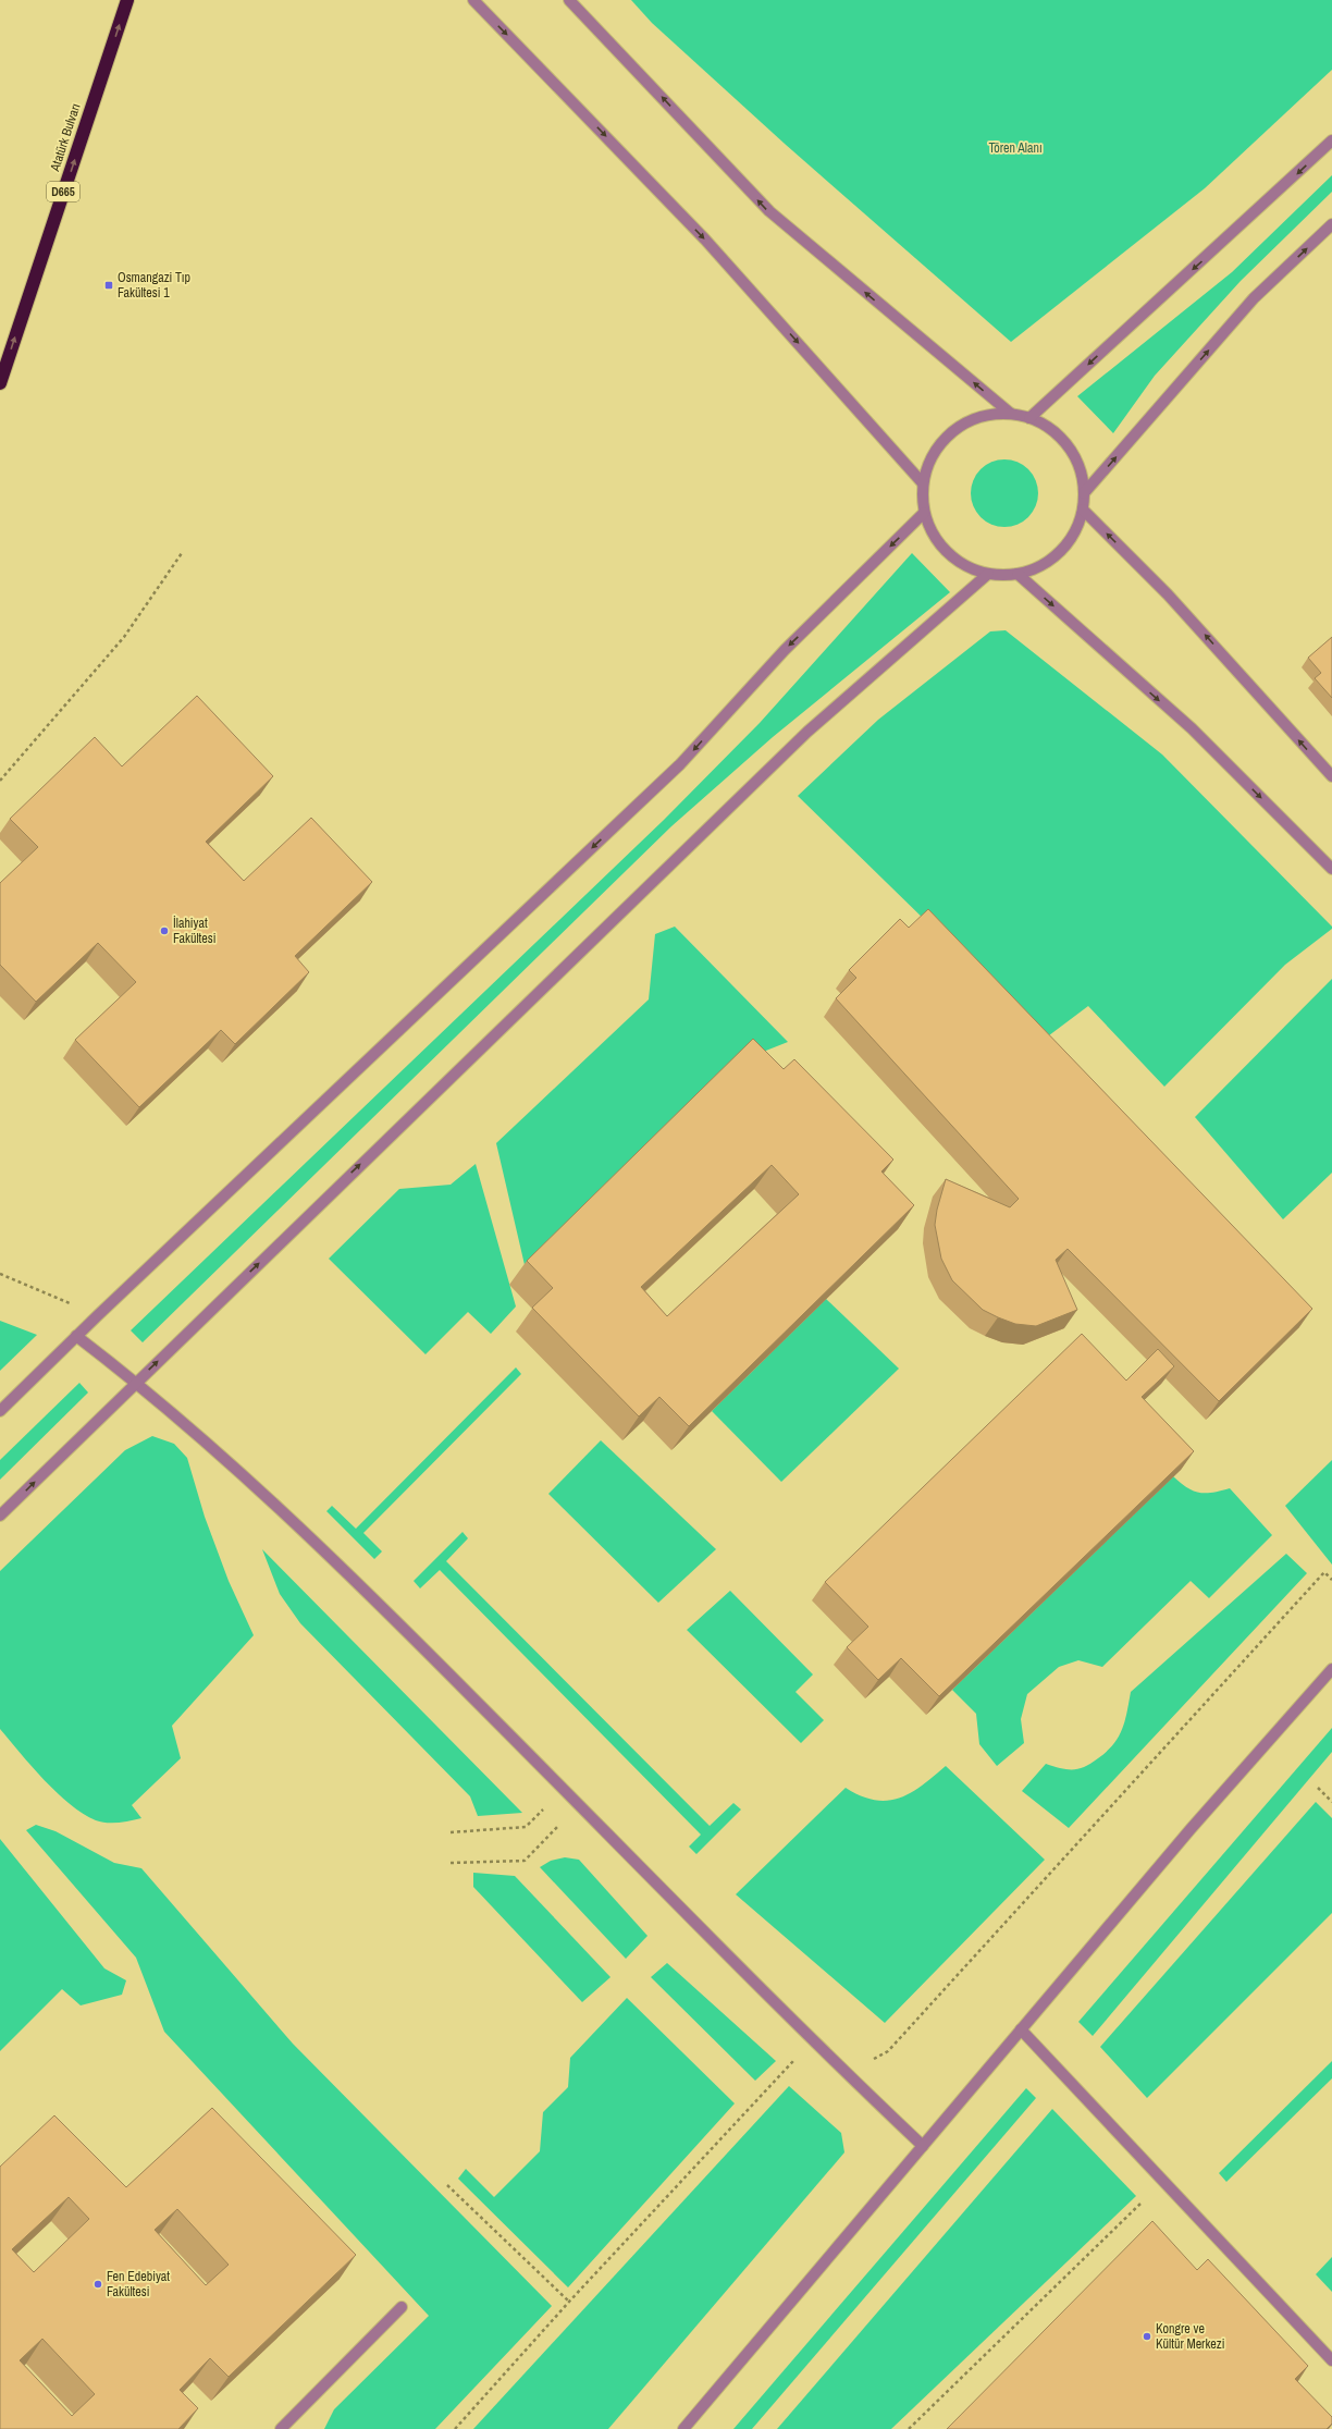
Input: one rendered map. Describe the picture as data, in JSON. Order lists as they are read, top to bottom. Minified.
{"streets":{"highway":["Atatürk Bulvarı","D665"]},"one_way":["Atatürk Bulvarı"],"parks":["Tören Alanı"],"places":{"transit":["Osmangazi Tıp Fakültesi 1"],"other":["İlahiyat Fakültesi","Fen Edebiyat Fakültesi","Kongre ve Kültür Merkezi"]}}
